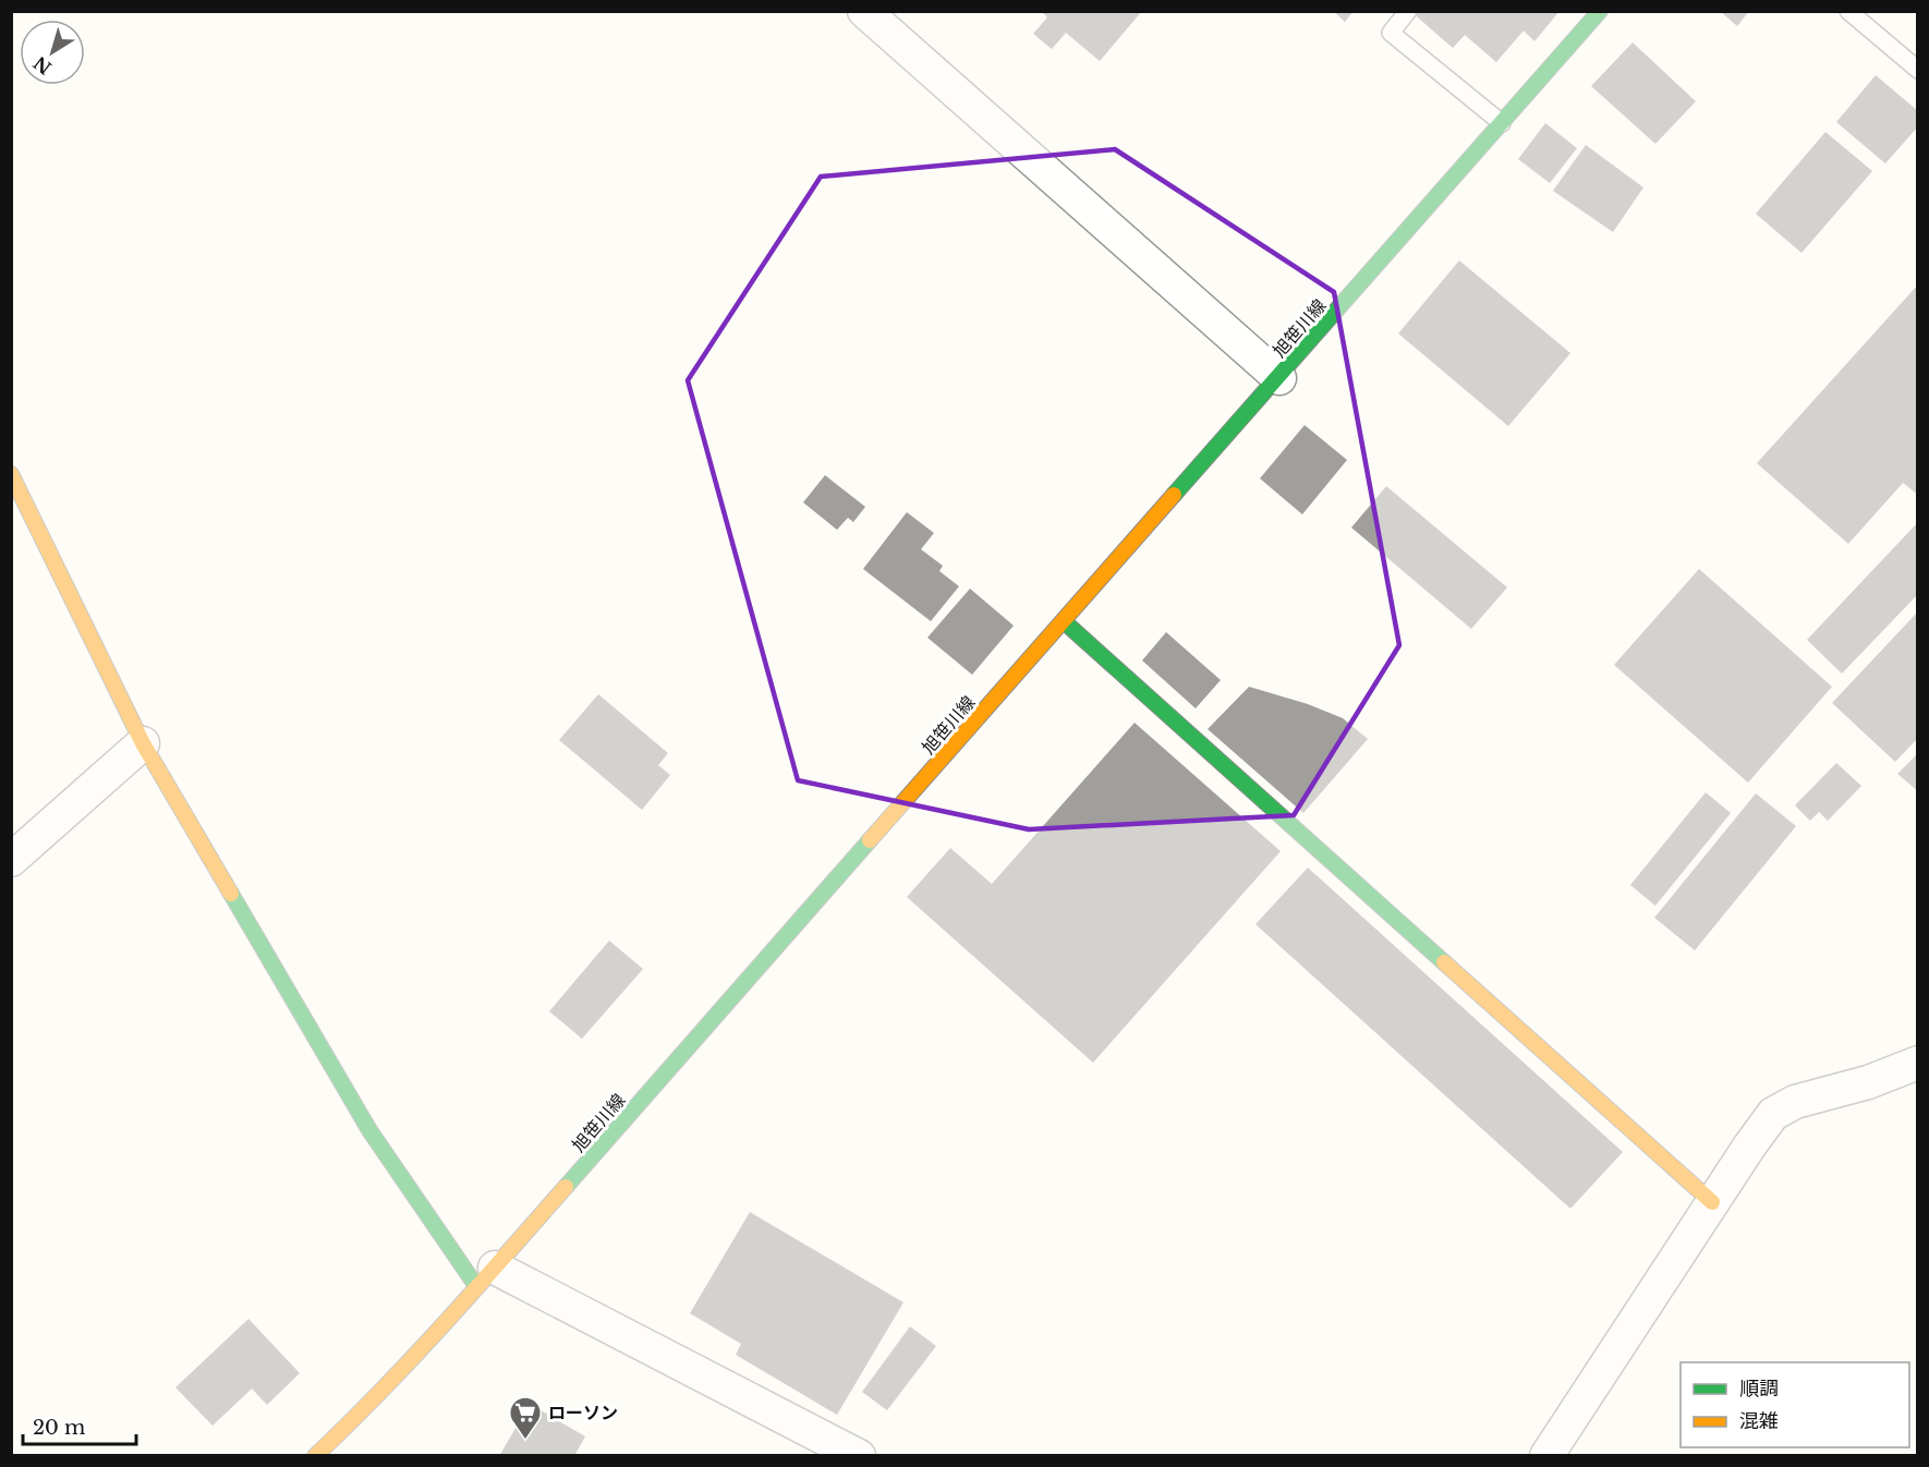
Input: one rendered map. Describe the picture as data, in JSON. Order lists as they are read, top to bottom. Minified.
{"streets":{"main road":["旭笹川線"]},"places":{"supermarket":["ローソン"]},"legend":["順調","混雑"],"scale_bar":"20 m","north":"bottom left"}
